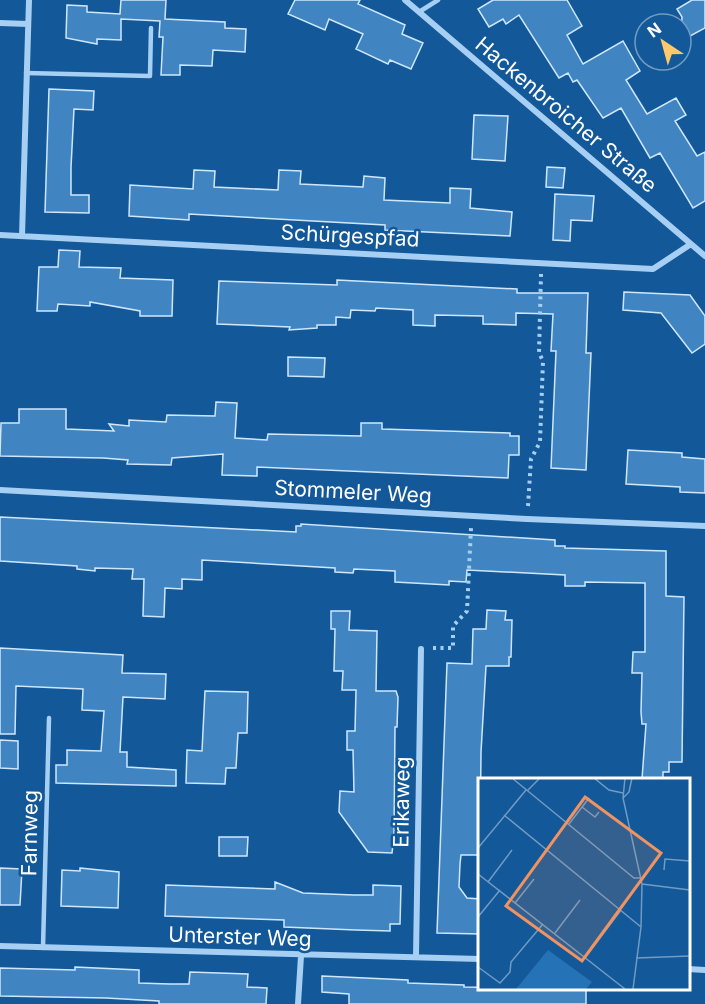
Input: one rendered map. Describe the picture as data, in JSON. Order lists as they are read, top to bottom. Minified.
{"streets":{"street":["Hackenbroicher Straße","Schürgespfad","Stommeler Weg","Erikaweg","Unterster Weg"],"lane":["Farnweg"]},"crossings":[["Hackenbroicher Straße","Schürgespfad"],["Erikaweg","Unterster Weg"],["Farnweg","Unterster Weg"]],"north":"top left"}
